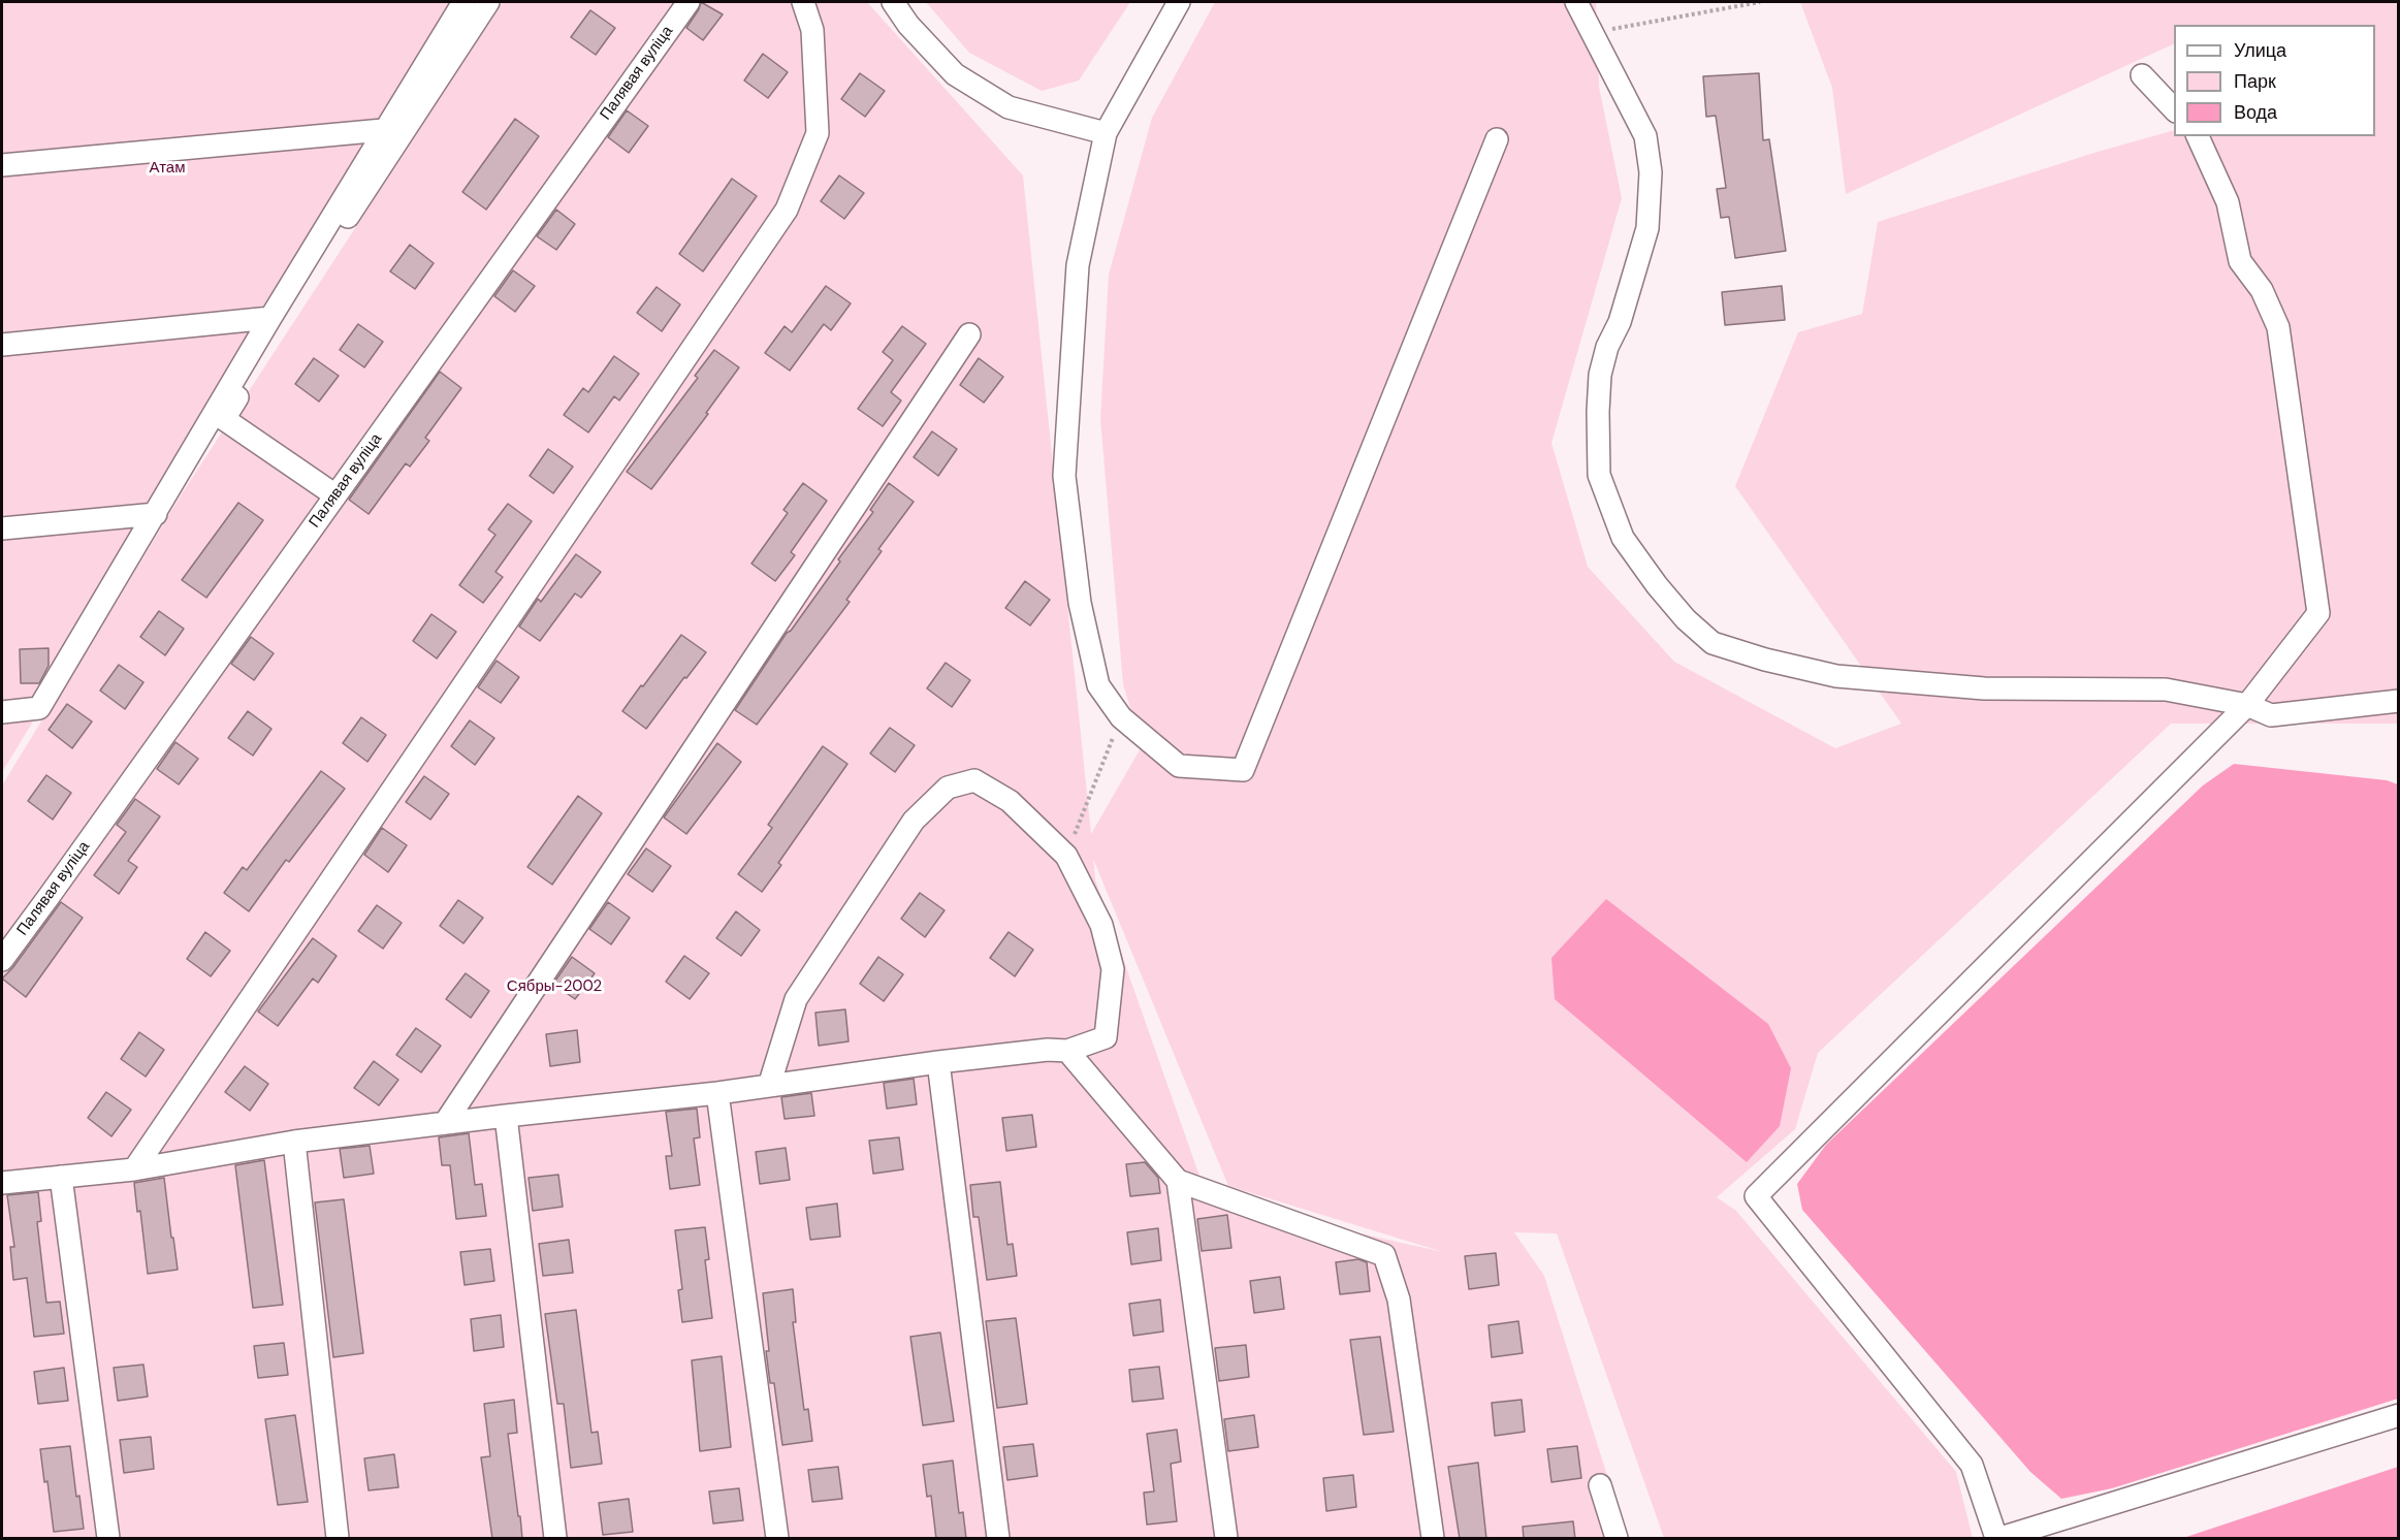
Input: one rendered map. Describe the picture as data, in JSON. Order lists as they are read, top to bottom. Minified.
{"streets":{"street":["Палявая вуліца"]},"parks":["Атам","Сябры-2002"],"legend":["Улица","Парк","Вода"]}
